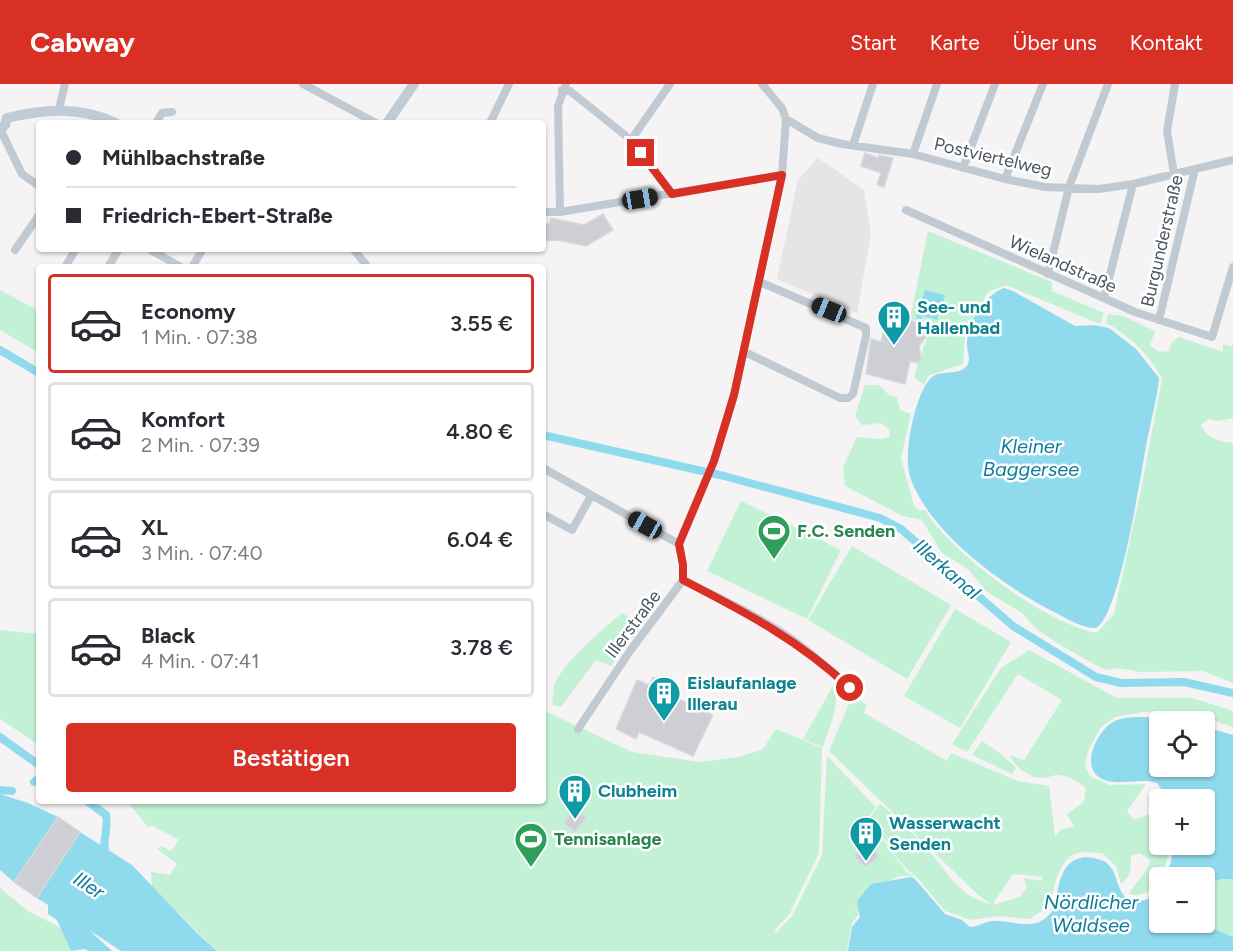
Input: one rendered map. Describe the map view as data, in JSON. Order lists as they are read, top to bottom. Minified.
{"streets":{"street":["Postviertelweg","Burgunderstraße","Wielandstraße","Illerstraße"]},"crossings":[["Postviertelweg","Burgunderstraße"],["Burgunderstraße","Wielandstraße"]],"water":["Kleiner Baggersee","Illerkanal","Iller","Nördlicher Waldsee"],"places":{"building":["See- und Hallenbad","Eislaufanlage Illerau","Clubheim","Wasserwacht Senden"],"sports":["F.C. Senden","Tennisanlage"]},"page":{"header":"Cabway","nav":["Start","Karte","Über uns","Kontakt"],"banner":["Mühlbachstraße","Friedrich-Ebert-Straße"],"list":[{"name":"Economy","note":"1 Min. · 07:38","value":"3.55 €"},{"name":"Komfort","note":"2 Min. · 07:39","value":"4.80 €"},{"name":"XL","note":"3 Min. · 07:40","value":"6.04 €"},{"name":"Black","note":"4 Min. · 07:41","value":"3.78 €"}],"map_buttons":["+","−"],"buttons":"Bestätigen"}}
